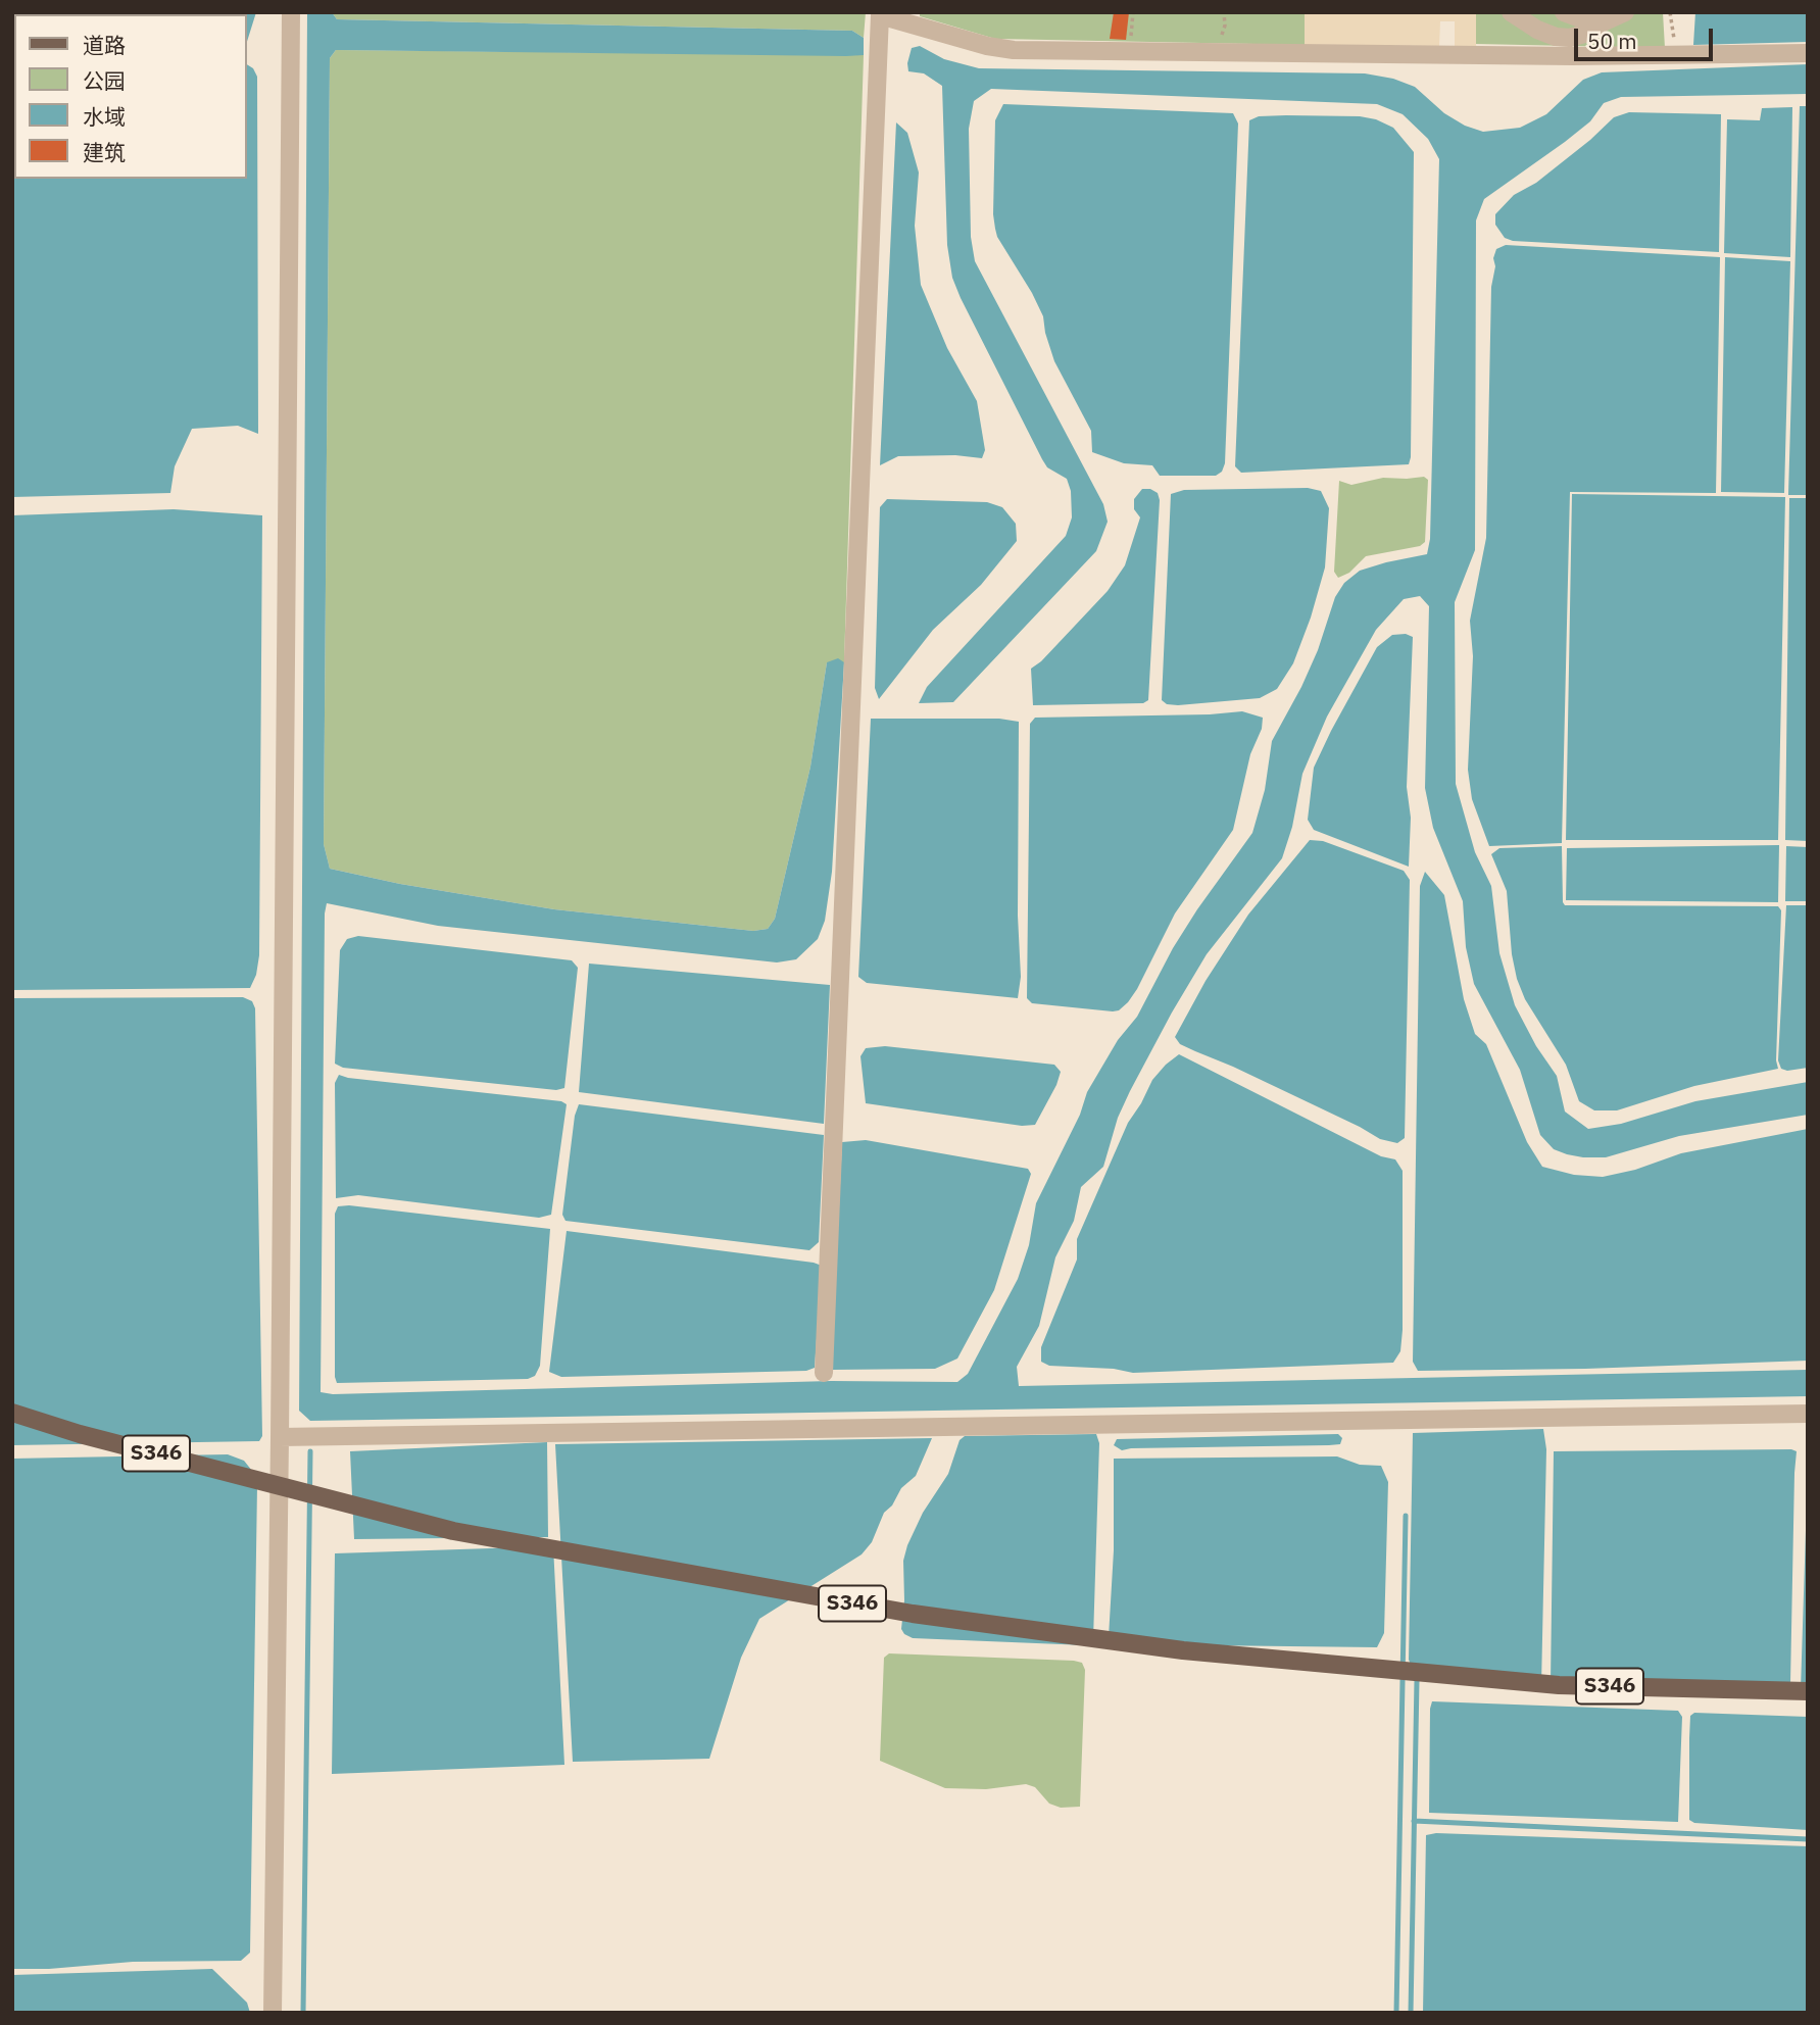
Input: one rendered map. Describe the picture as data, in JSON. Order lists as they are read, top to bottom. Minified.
{"streets":{"main road":["S346"]},"legend":["道路","公园","水域","建筑"],"scale_bar":"50 m"}
